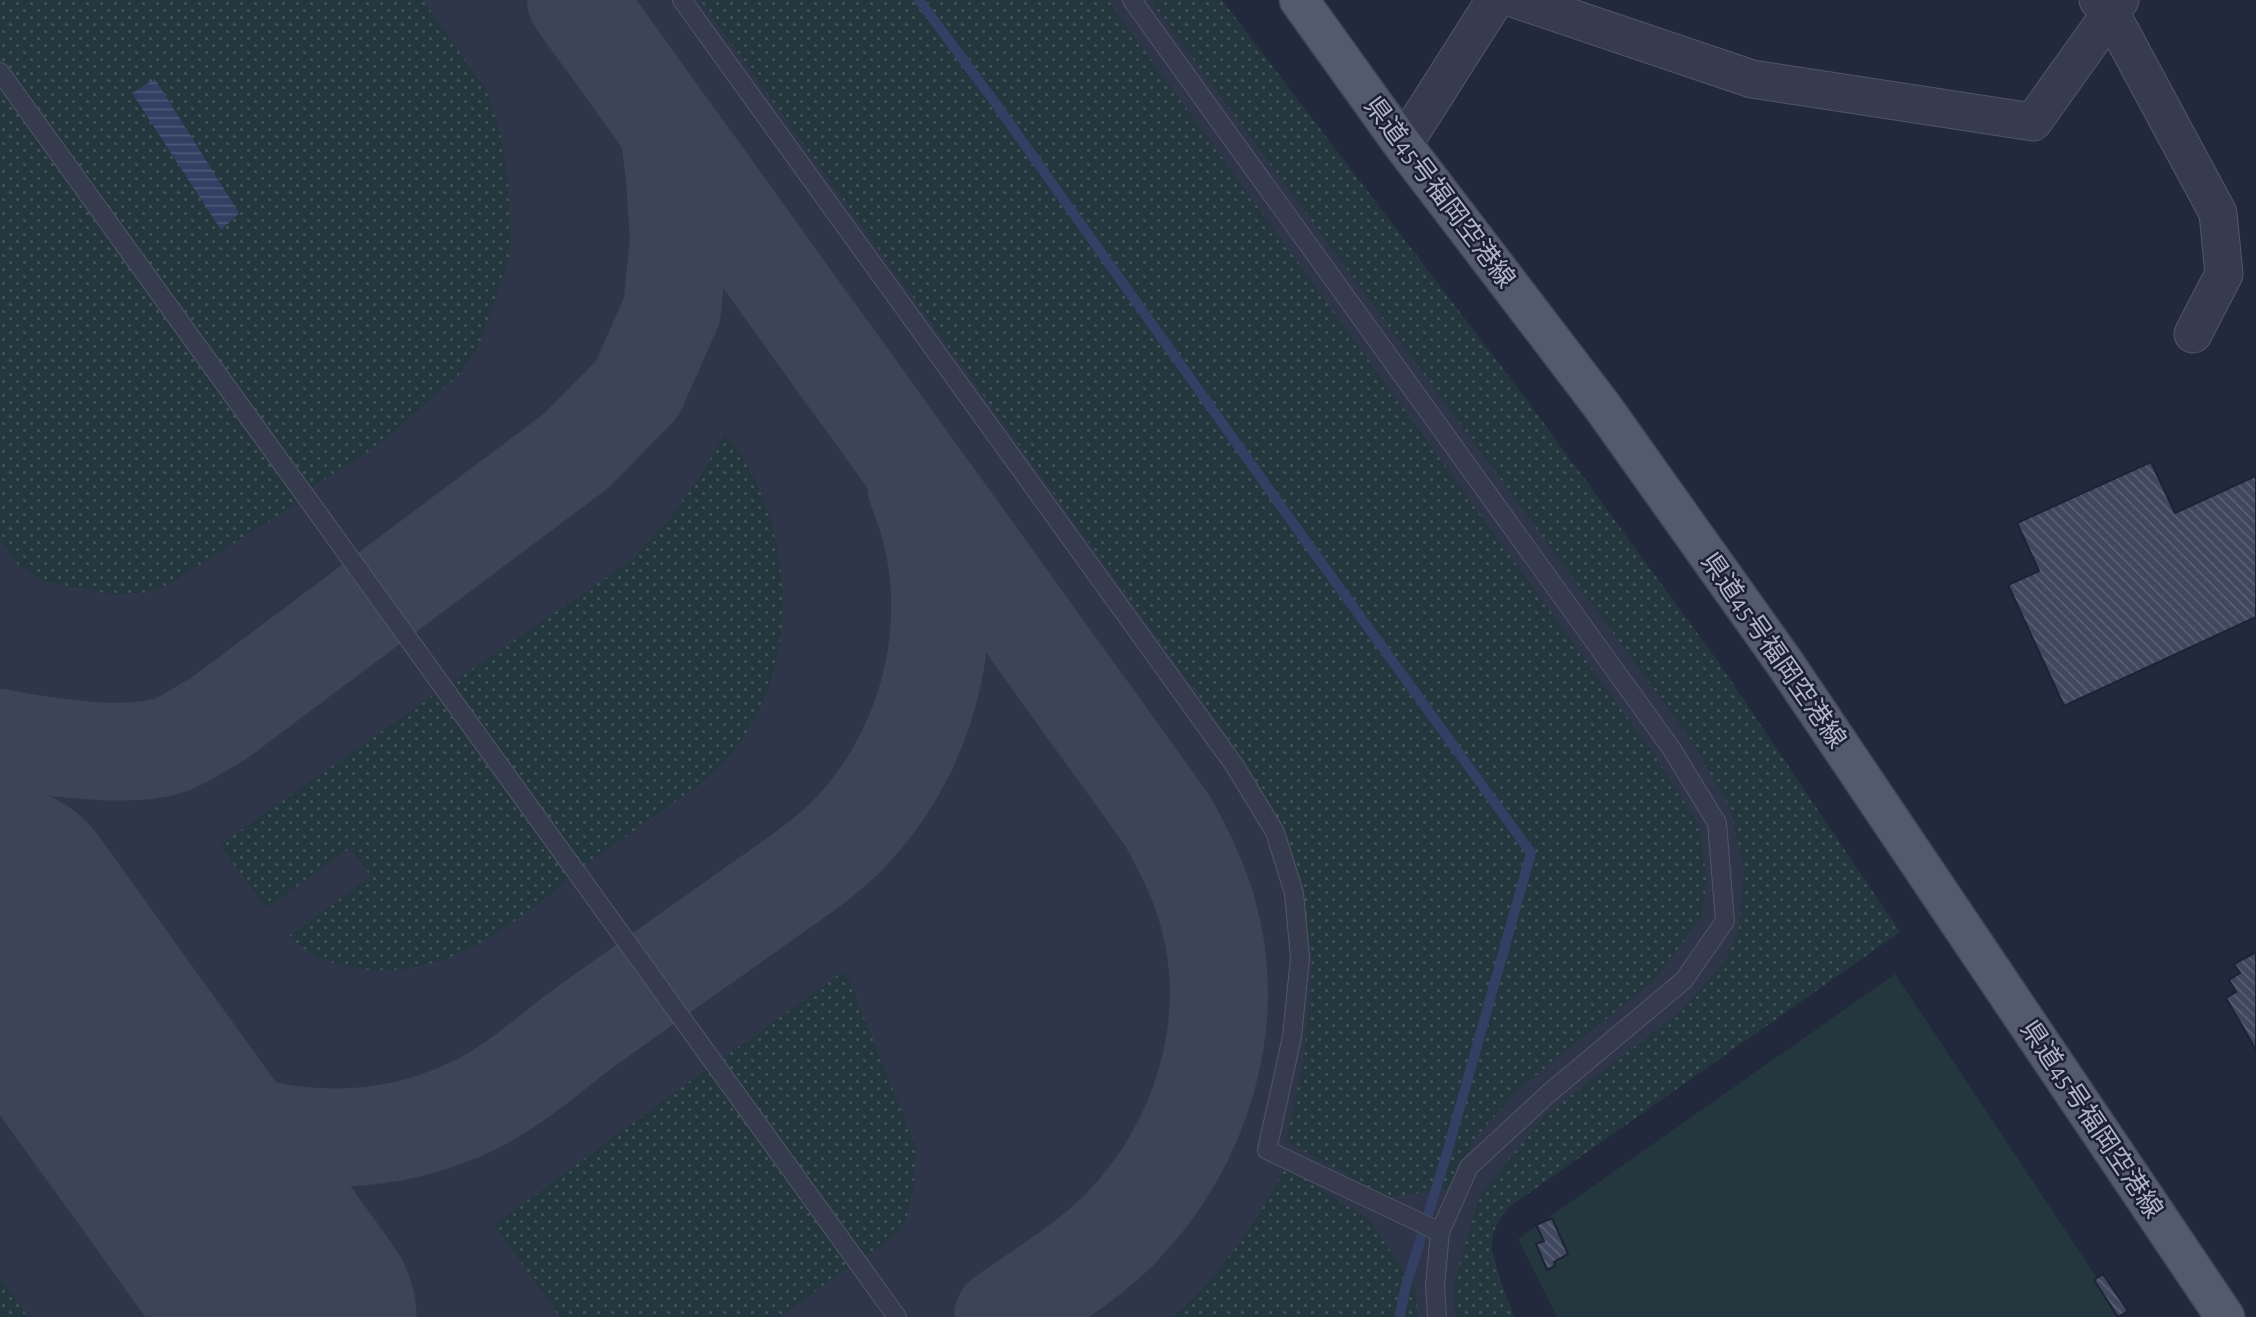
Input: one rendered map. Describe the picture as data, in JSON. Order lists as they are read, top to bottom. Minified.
{"streets":{"main road":["県道45号福岡空港線"]}}
